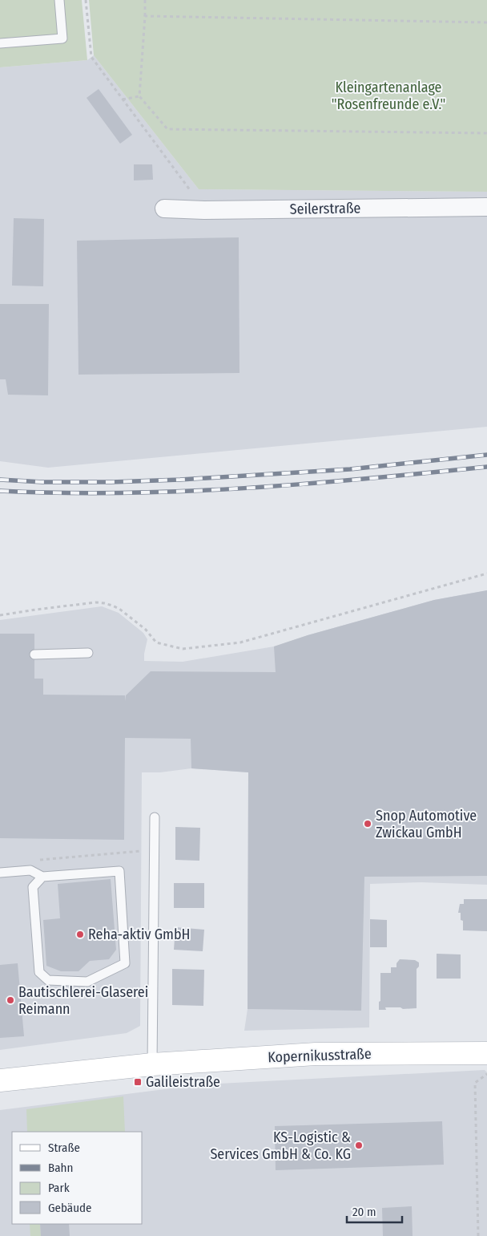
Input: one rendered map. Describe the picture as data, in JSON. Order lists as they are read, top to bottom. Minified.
{"streets":{"street":["Seilerstraße","Kopernikusstraße"]},"parks":["Kleingartenanlage \"Rosenfreunde e.V.\""],"places":{"other":["Snop Automotive Zwickau GmbH","Reha-aktiv GmbH","Bautischlerei-Glaserei Reimann","KS-Logistic & Services GmbH & Co. KG"],"transit":["Galileistraße"]},"legend":["Straße","Bahn","Park","Gebäude"],"scale_bar":"20 m"}
